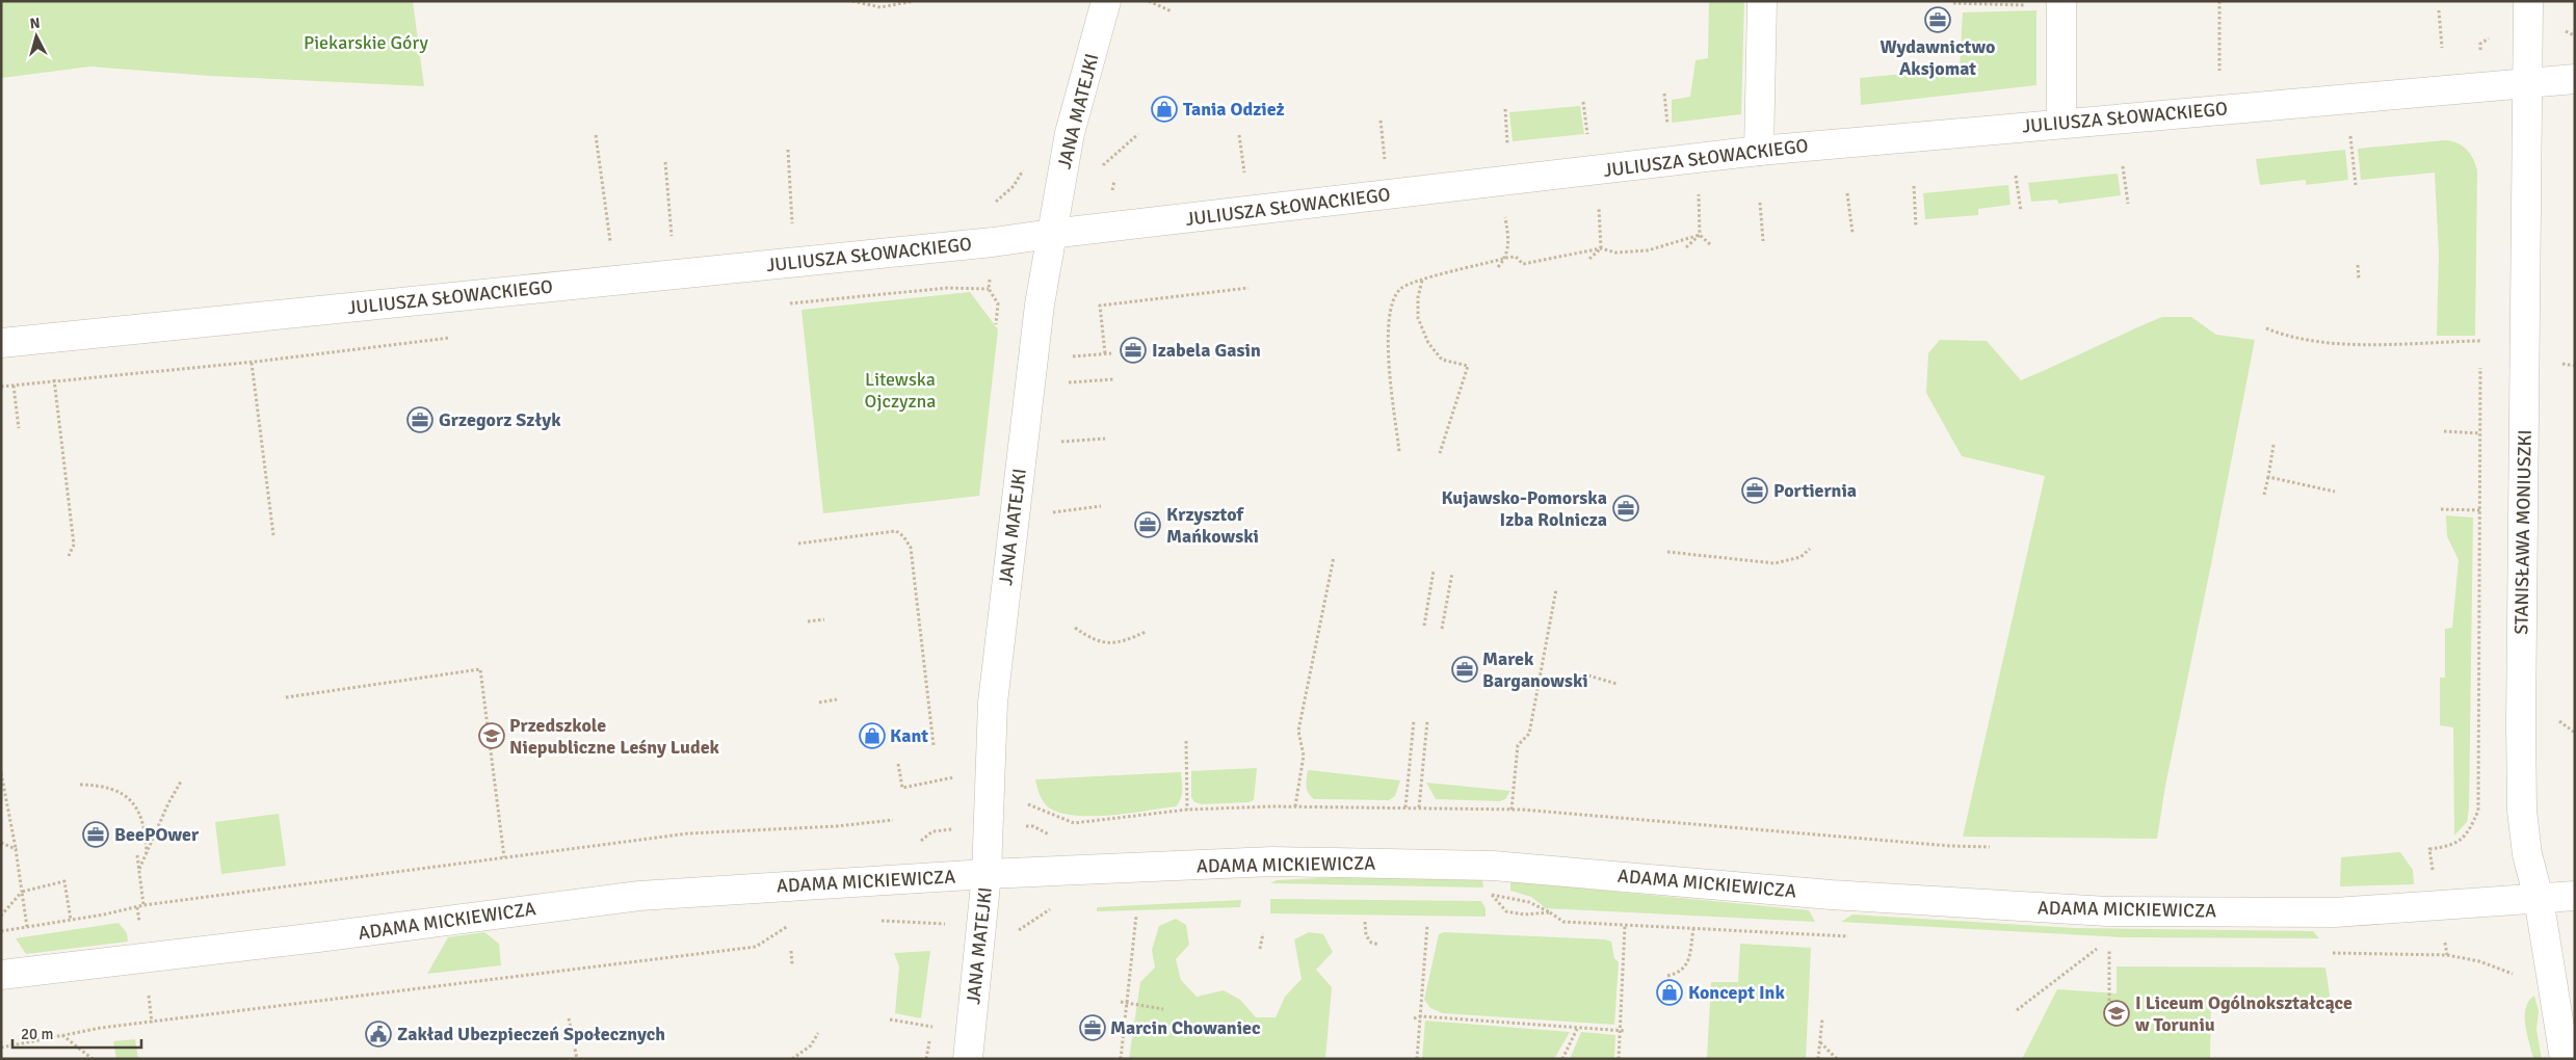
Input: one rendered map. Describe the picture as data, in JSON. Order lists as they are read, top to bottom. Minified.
{"streets":{"street":["JANA MATEJKI","JULIUSZA SŁOWACKIEGO","STANISŁAWA MONIUSZKI","ADAMA MICKIEWICZA"]},"crossings":[["JANA MATEJKI","JULIUSZA SŁOWACKIEGO"],["JANA MATEJKI","ADAMA MICKIEWICZA"],["JULIUSZA SŁOWACKIEGO","STANISŁAWA MONIUSZKI"],["STANISŁAWA MONIUSZKI","ADAMA MICKIEWICZA"]],"parks":["Piekarskie Góry","Litewska Ojczyzna"],"places":{"office":["Wydawnictwo Aksjomat","Izabela Gasin","Grzegorz Szłyk","Portiernia","Kujawsko-Pomorska Izba Rolnicza","Krzysztof Mańkowski","Marek Barganowski","BeePOwer","Marcin Chowaniec"],"shop":["Tania Odzież","Kant","Koncept Ink"],"school or university":["Przedszkole Niepubliczne Leśny Ludek","I Liceum Ogólnokształcące w Toruniu"],"public building":["Zakład Ubezpieczeń Społecznych"]},"scale_bar":"20 m","north":"top"}
